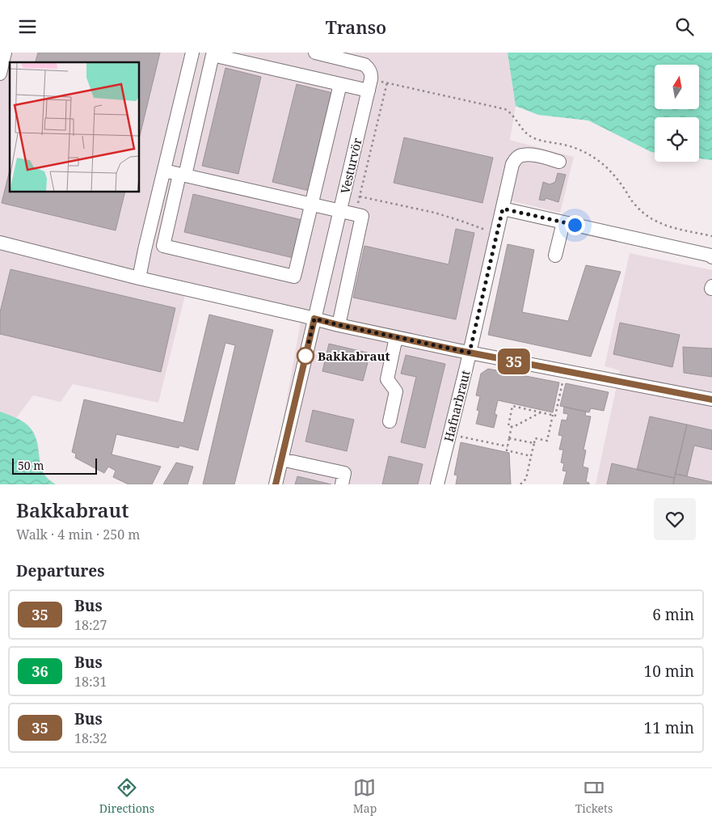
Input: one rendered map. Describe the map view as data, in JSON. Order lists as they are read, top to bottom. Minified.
{"streets":{"street":["Vesturvör","Hafnarbraut"]},"places":["Bakkabraut"],"lines":["bus line 35"],"scale_bar":"50 m","north":"top","page":{"header":"Transo","on_map":"35","scale":"50 m","heading":[["Bakkabraut","Walk · 4 min · 250 m"],"Departures"],"list":[{"mark":"35","name":"Bus","note":"18:27","value":"6 min"},{"mark":"36","name":"Bus","note":"18:31","value":"10 min"},{"mark":"35","name":"Bus","note":"18:32","value":"11 min"}],"tabs":["Directions","Map","Tickets"]}}
